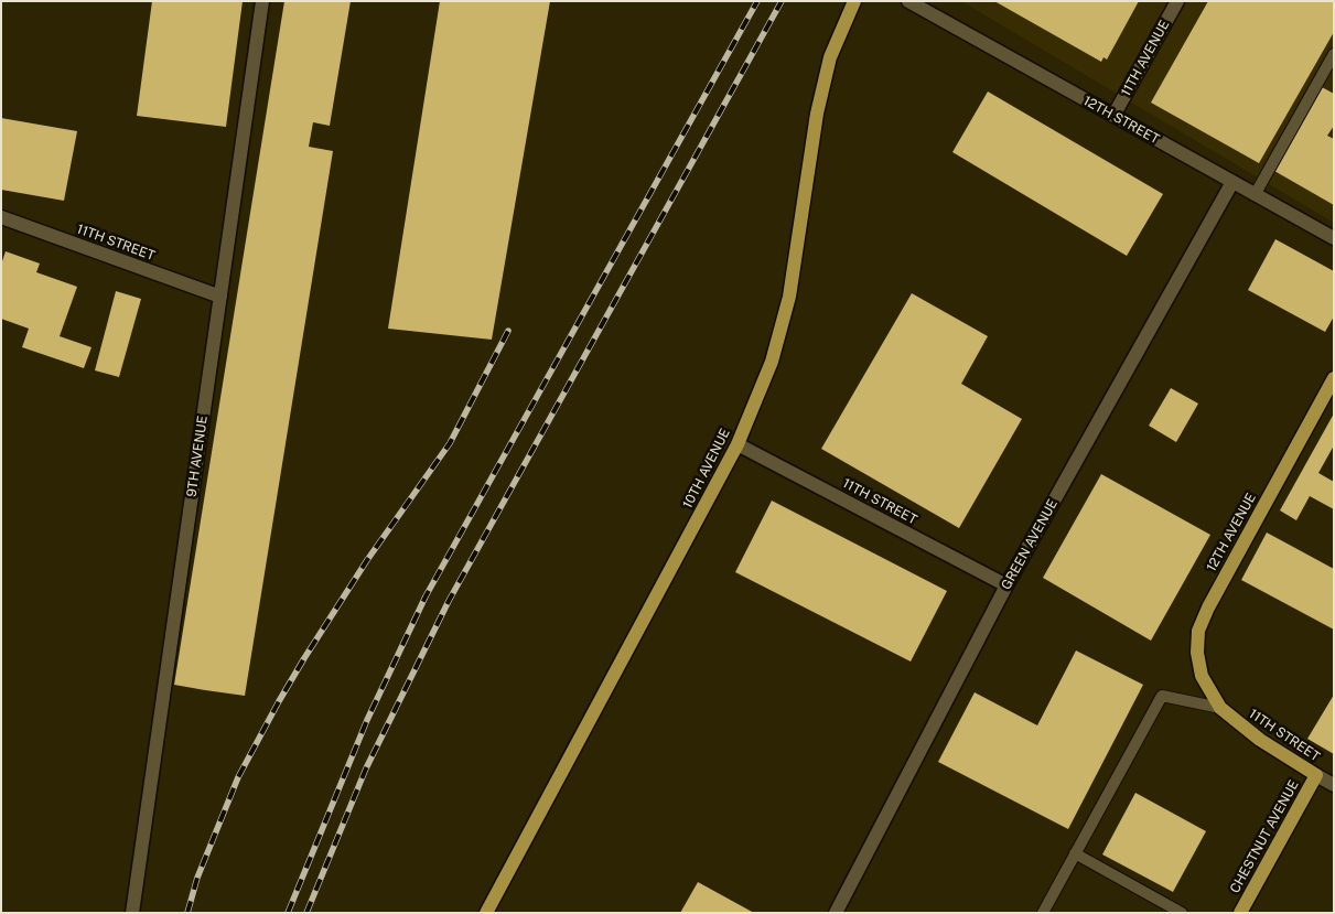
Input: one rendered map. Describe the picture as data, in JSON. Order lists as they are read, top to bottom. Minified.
{"streets":{"main road":["11TH STREET","10TH AVENUE","12TH AVENUE","CHESTNUT AVENUE"],"street":["11TH AVENUE","12TH STREET","9TH AVENUE","GREEN AVENUE"]},"crossings":[["11TH AVENUE","12TH STREET"],["12TH STREET","GREEN AVENUE"],["11TH STREET","9TH AVENUE"],["11TH STREET","10TH AVENUE"],["11TH STREET","12TH AVENUE"],["11TH STREET","GREEN AVENUE"],["11TH STREET","CHESTNUT AVENUE"]]}
